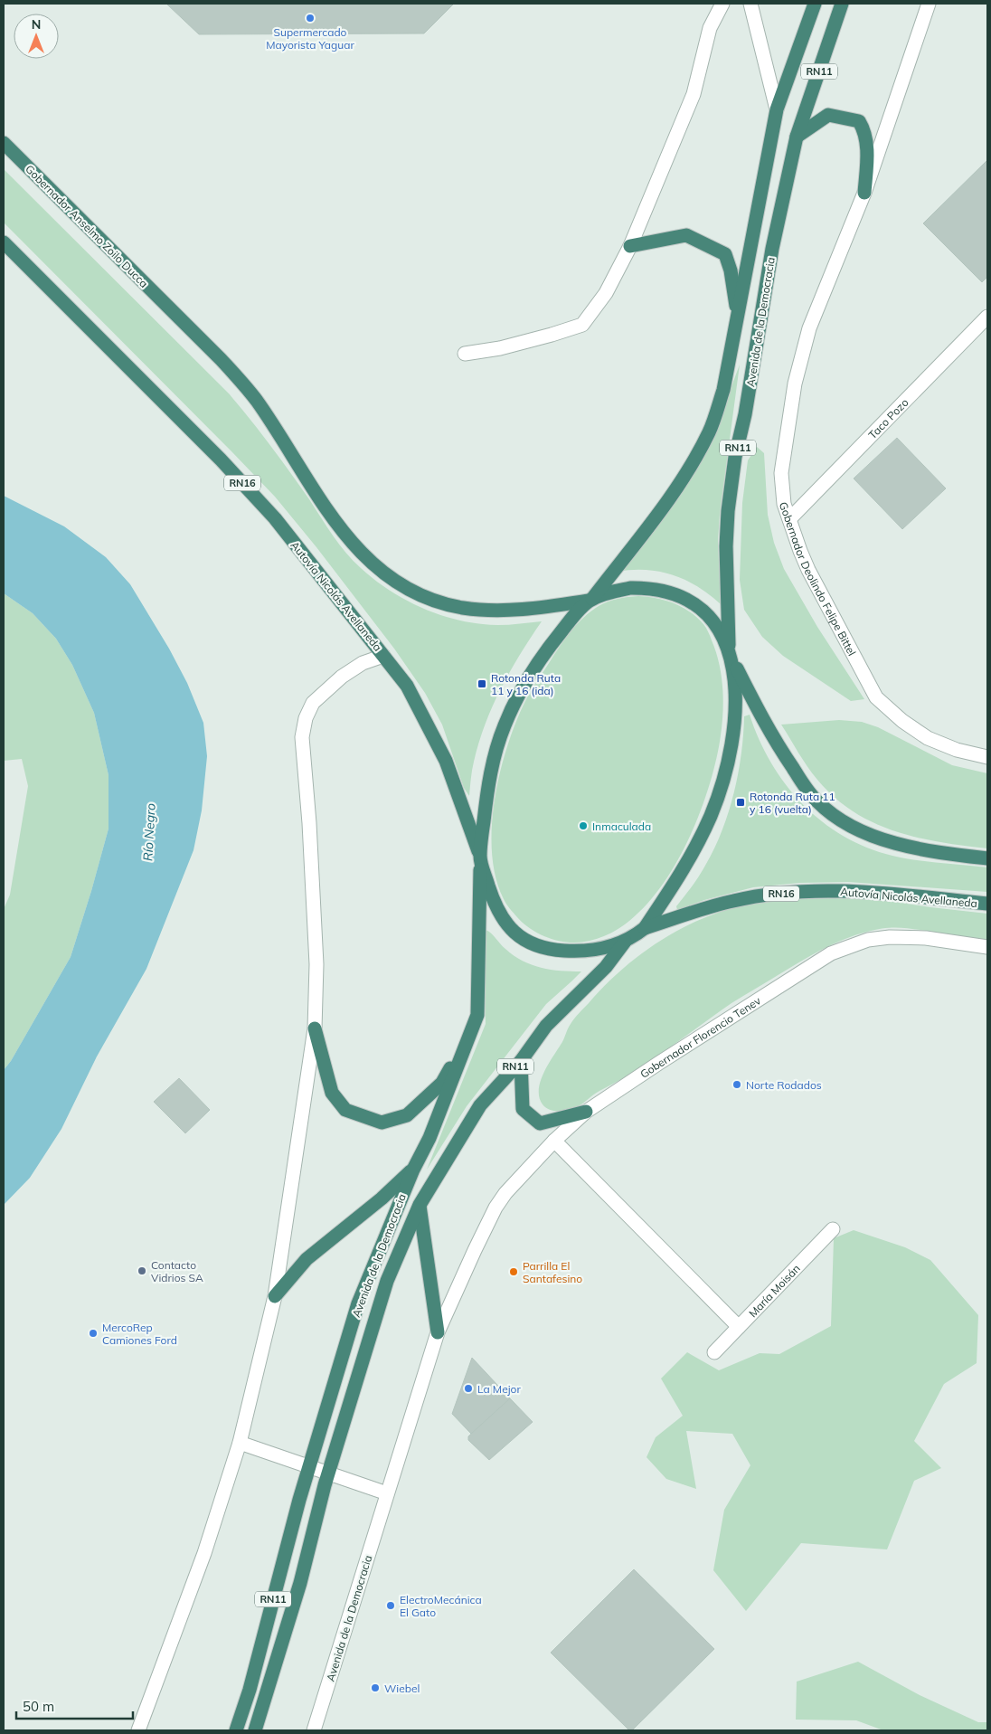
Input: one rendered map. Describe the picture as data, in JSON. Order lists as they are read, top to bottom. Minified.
{"streets":{"highway":["RN11","Gobernador Anselmo Zoilo Ducca","Avenida de la Democracia","RN16","Autovía Nicolás Avellaneda"],"street":["Taco Pozo","Gobernador Deolindo Felipe Bittel","Gobernador Florencio Tenev","María Moisán"]},"crossings":[["RN11","Gobernador Anselmo Zoilo Ducca"],["RN11","Avenida de la Democracia"],["RN11","Autovía Nicolás Avellaneda"],["Gobernador Anselmo Zoilo Ducca","Avenida de la Democracia"],["Avenida de la Democracia","Autovía Nicolás Avellaneda"],["Avenida de la Democracia","Gobernador Florencio Tenev"],["Taco Pozo","Gobernador Deolindo Felipe Bittel"]],"water":["Río Negro"],"places":{"other":["Supermercado Mayorista Yaguar","Inmaculada","Norte Rodados","Contacto Vidrios SA","Parrilla El Santafesino","MercoRep Camiones Ford","La Mejor","ElectroMecánica El Gato","Wiebel"],"transit":["Rotonda Ruta 11 y 16 (ida)","Rotonda Ruta 11 y 16 (vuelta)"]},"scale_bar":"50 m","north":"top"}
